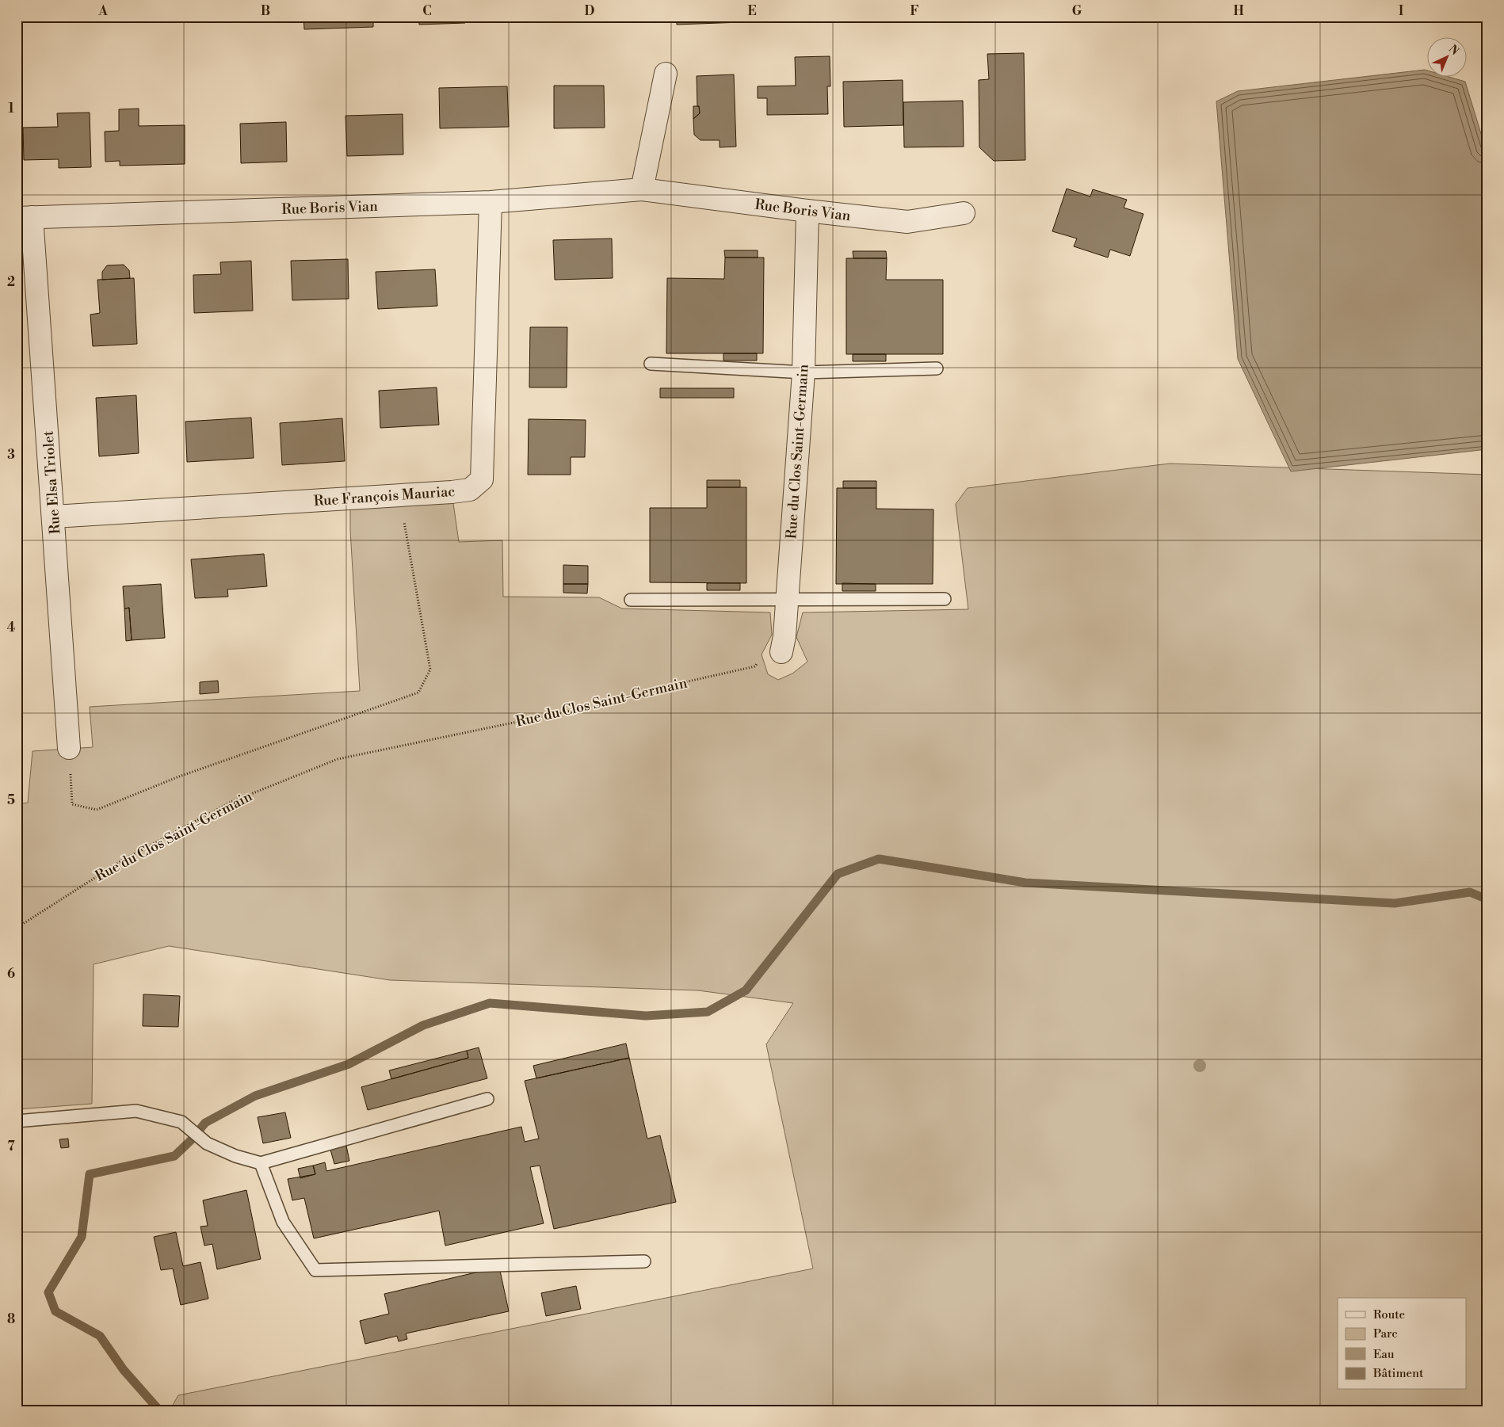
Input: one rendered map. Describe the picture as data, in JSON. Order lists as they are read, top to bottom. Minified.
{"streets":{"street":["Rue Boris Vian","Rue du Clos Saint-Germain","Rue Elsa Triolet","Rue François Mauriac"]},"crossings":[["Rue Boris Vian","Rue du Clos Saint-Germain"],["Rue Boris Vian","Rue Elsa Triolet"],["Rue Boris Vian","Rue François Mauriac"],["Rue Elsa Triolet","Rue François Mauriac"]],"legend":["Route","Parc","Eau","Bâtiment"],"north":"top right","grid":{"columns":["A","B","C","D","E","F","G","H","I"],"rows":["1","2","3","4","5","6","7","8"]}}
